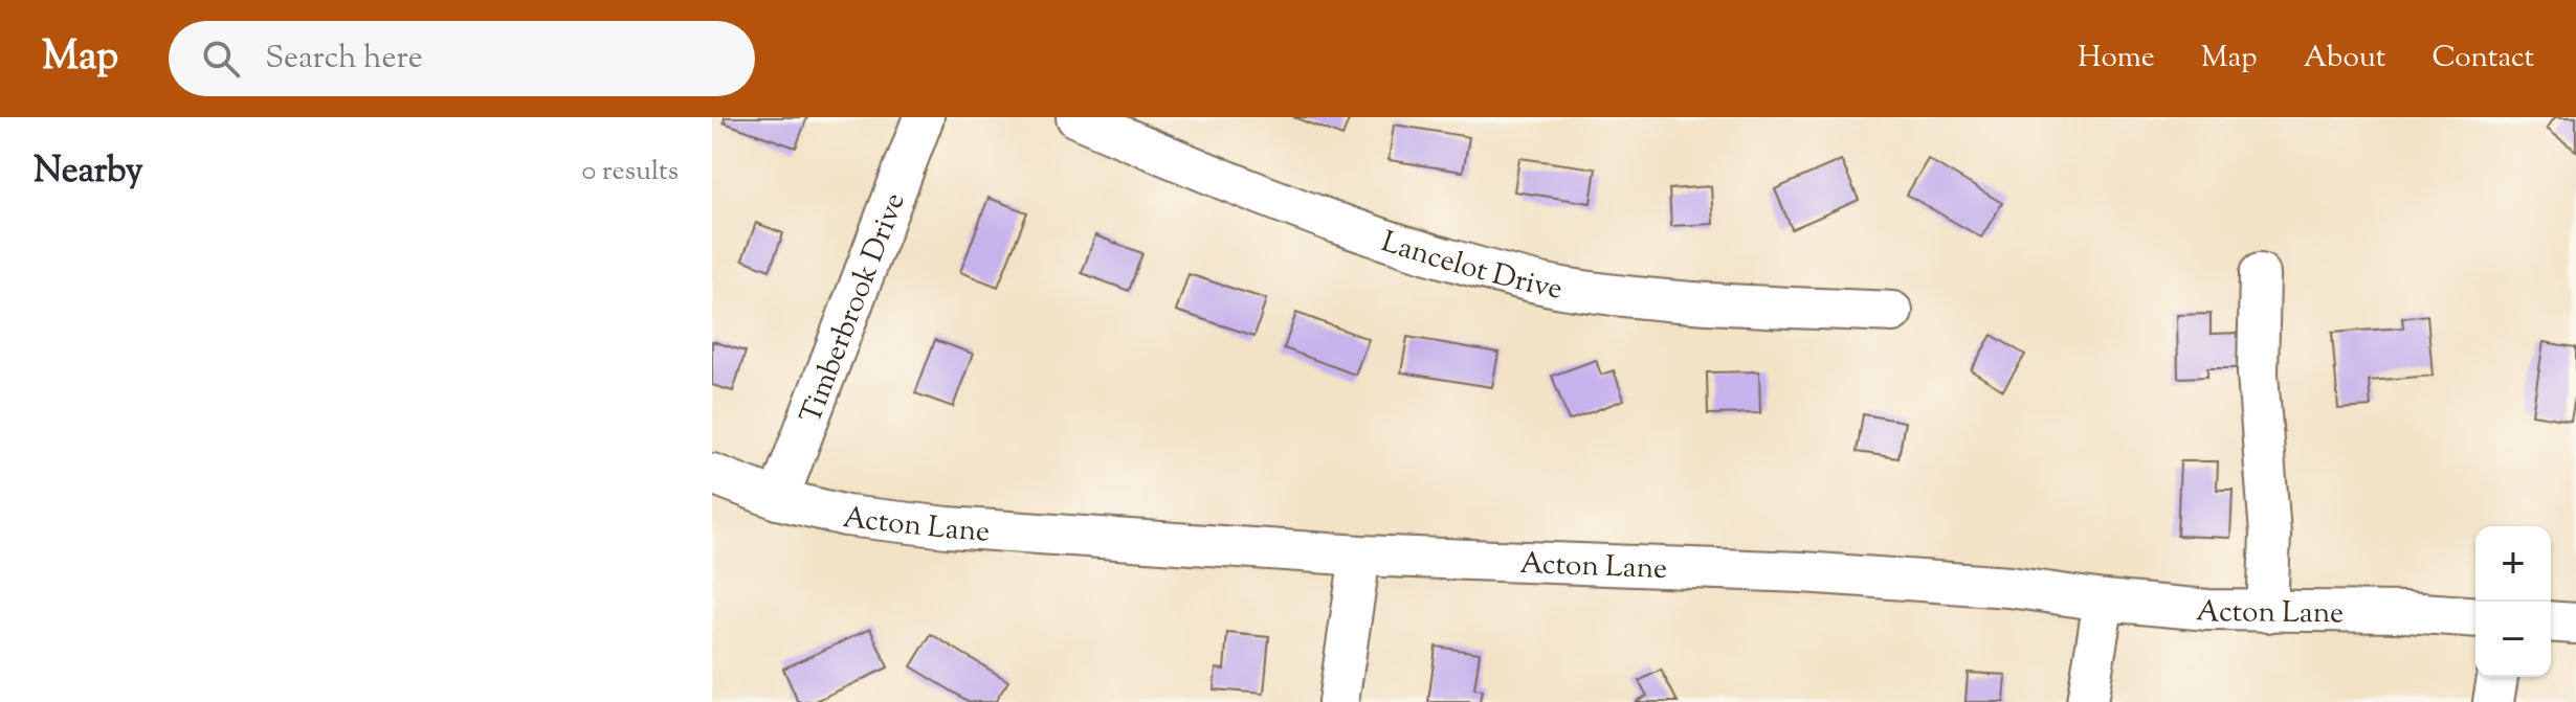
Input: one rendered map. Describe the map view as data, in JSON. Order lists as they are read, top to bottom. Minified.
{"streets":{"street":["Lancelot Drive","Timberbrook Drive","Acton Lane"]},"crossings":[["Timberbrook Drive","Acton Lane"]],"page":{"header":"Map","search":"Search here","nav":["Home","Map","About","Contact"],"heading":["Nearby","0 results"],"map_buttons":["+","−"]}}
